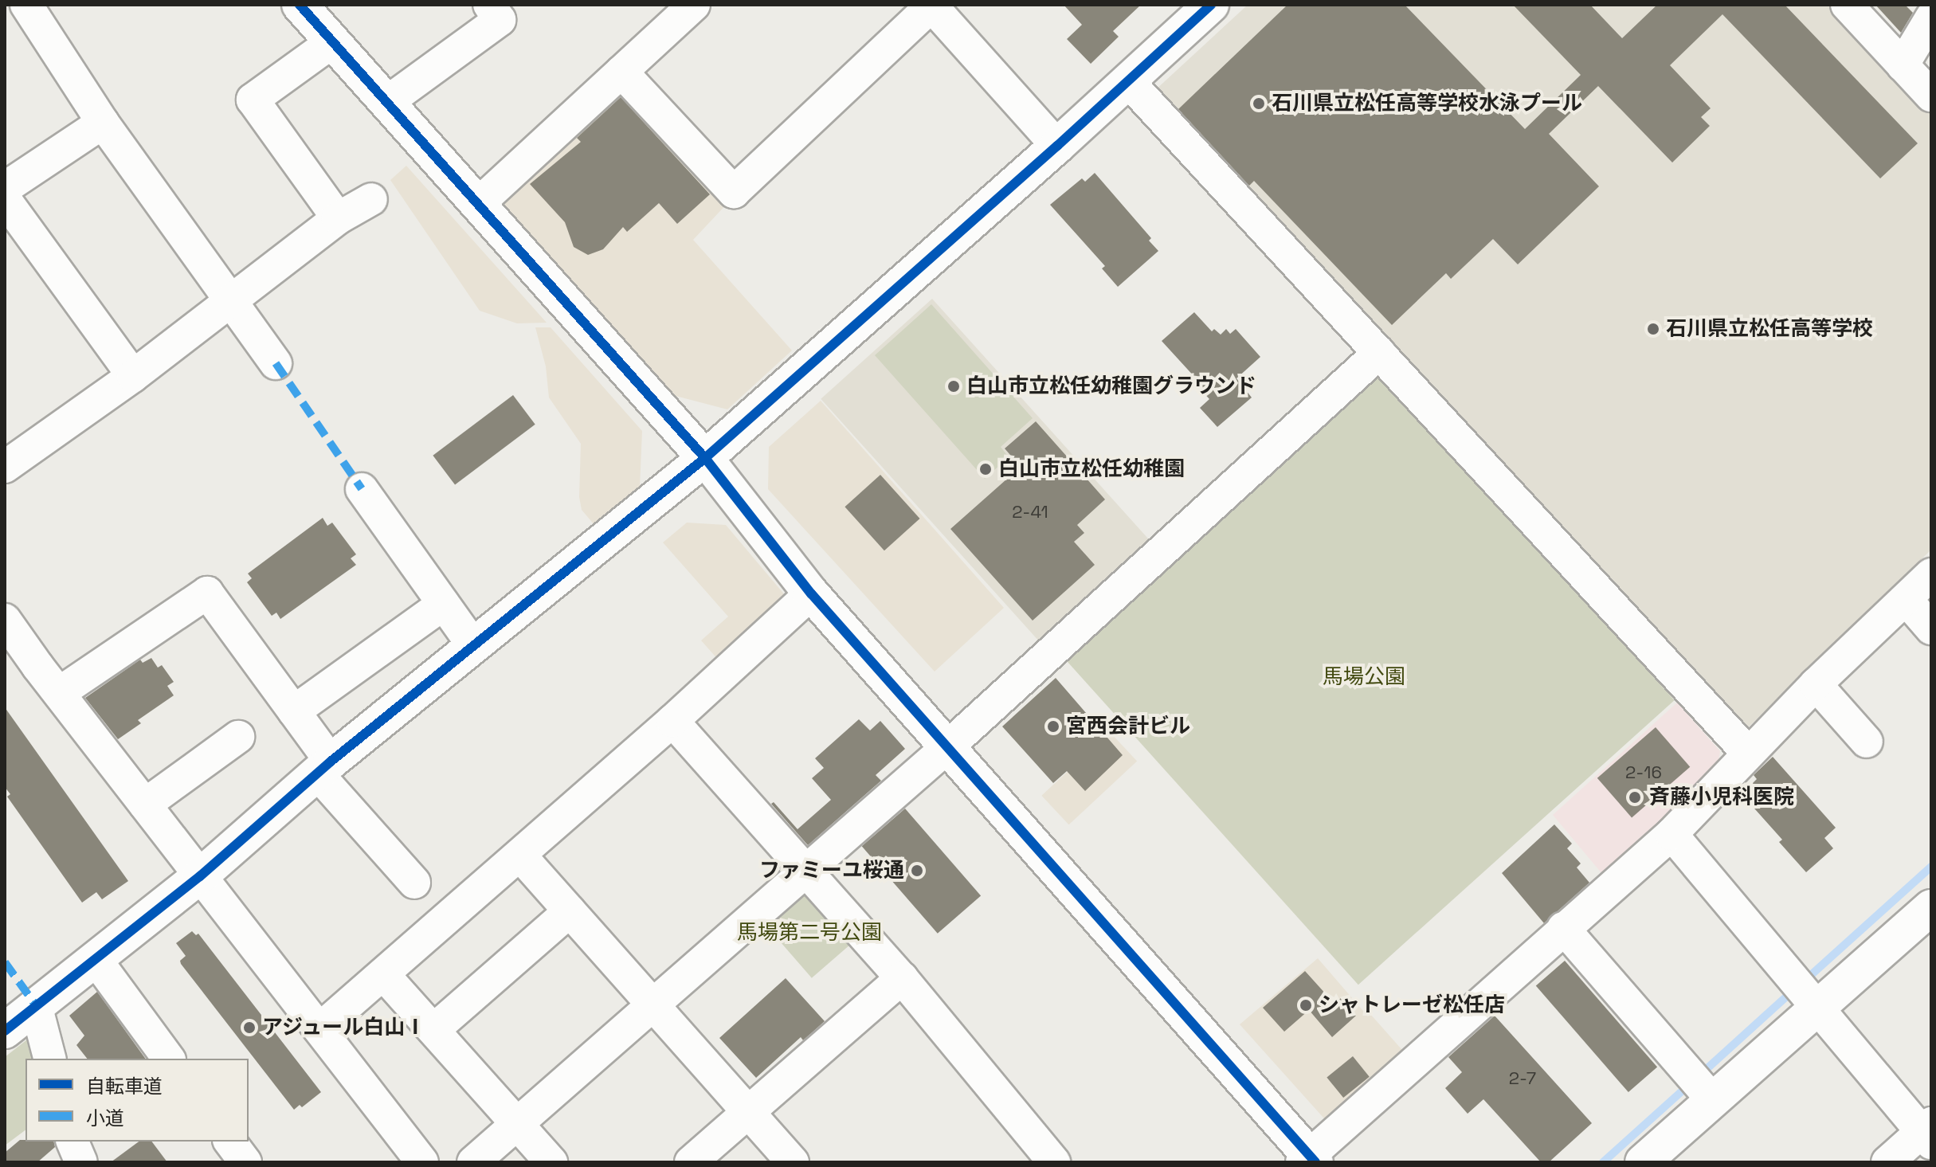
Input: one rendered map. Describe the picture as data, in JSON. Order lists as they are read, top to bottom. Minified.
{"parks":["馬場公園","馬場第二号公園"],"places":["石川県立松任高等学校水泳プール","石川県立松任高等学校","白山市立松任幼稚園グラウンド","白山市立松任幼稚園","宮西会計ビル","斉藤小児科医院","ファミーユ桜通","シャトレーゼ松任店","アジュール白山Ⅰ"],"house_numbers":["2-41","2-16","2-7"],"legend":["自転車道","小道"]}
